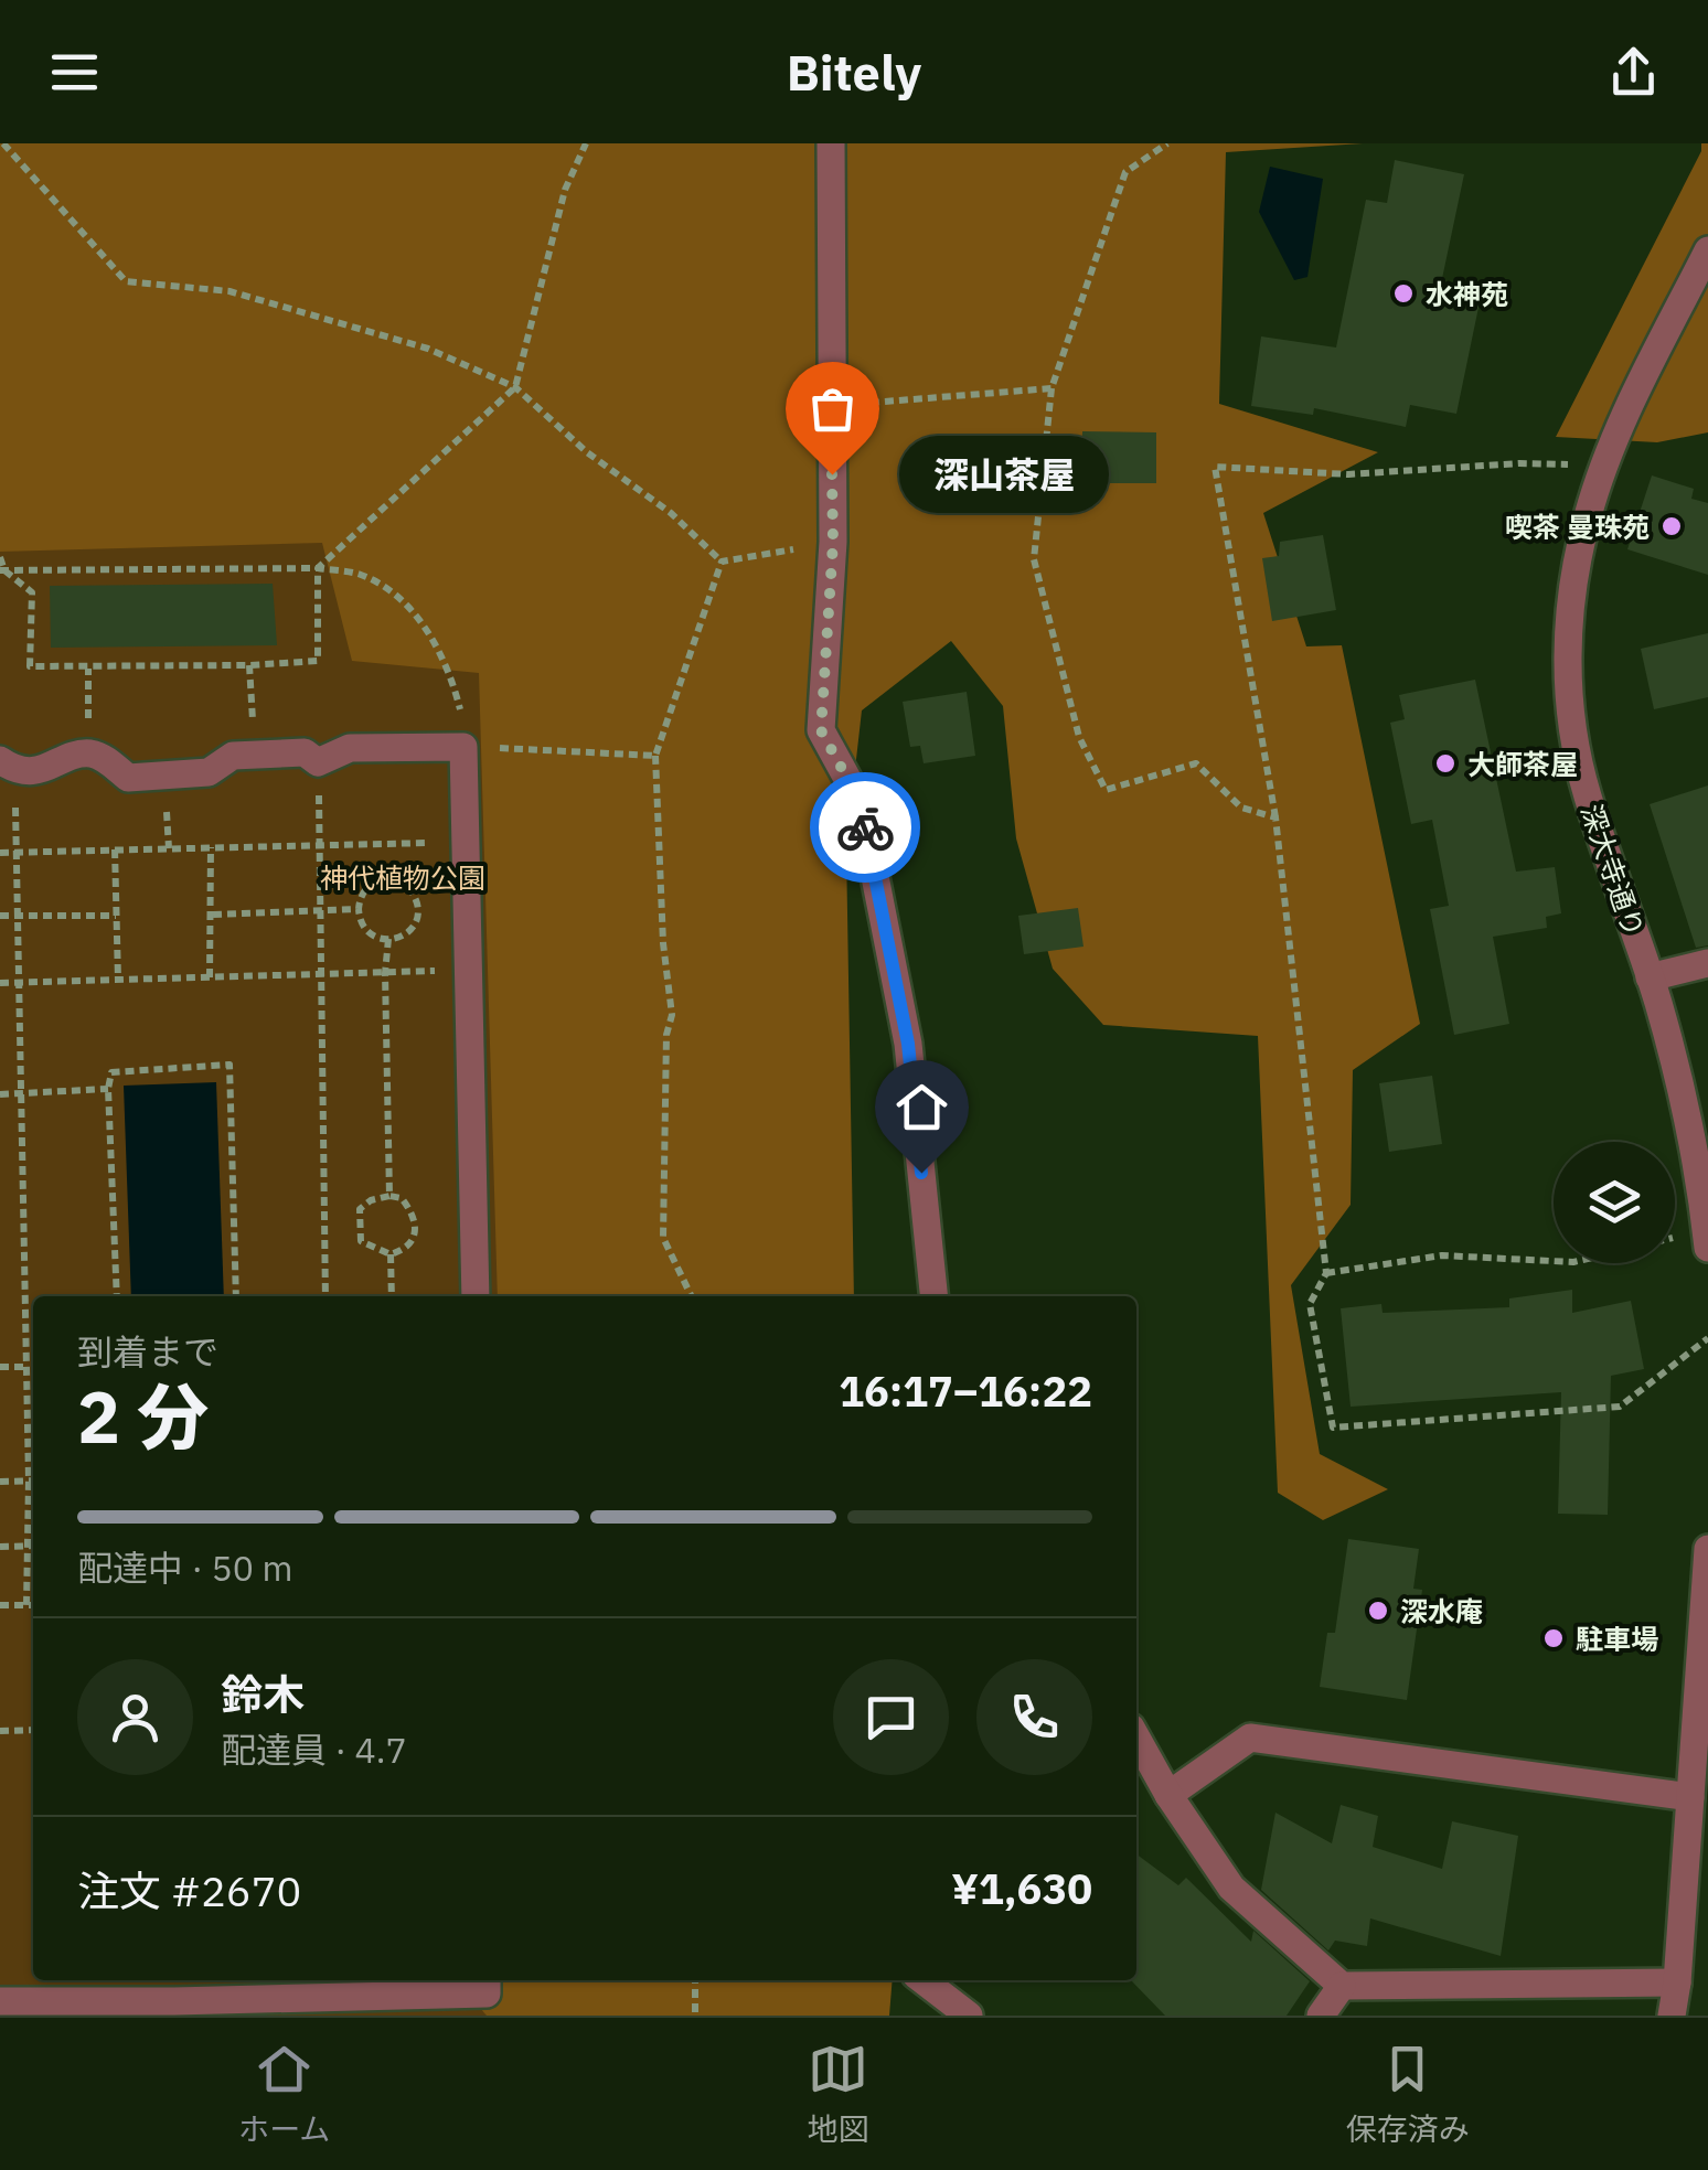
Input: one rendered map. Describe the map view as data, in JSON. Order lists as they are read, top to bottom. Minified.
{"streets":{"street":["深大寺通り"]},"parks":["神代植物公園"],"places":["水神苑","深山茶屋","喫茶 曼珠苑","大師茶屋","深水庵","駐車場"],"page":{"header":"Bitely","bubble":"深山茶屋","heading":["2 分","到着まで","16:17–16:22"],"panel":["鈴木","配達員 · 4.7","注文 #2670","¥1,630"],"bar":"配達中 · 50 m","tabs":["ホーム","地図","保存済み"]}}
